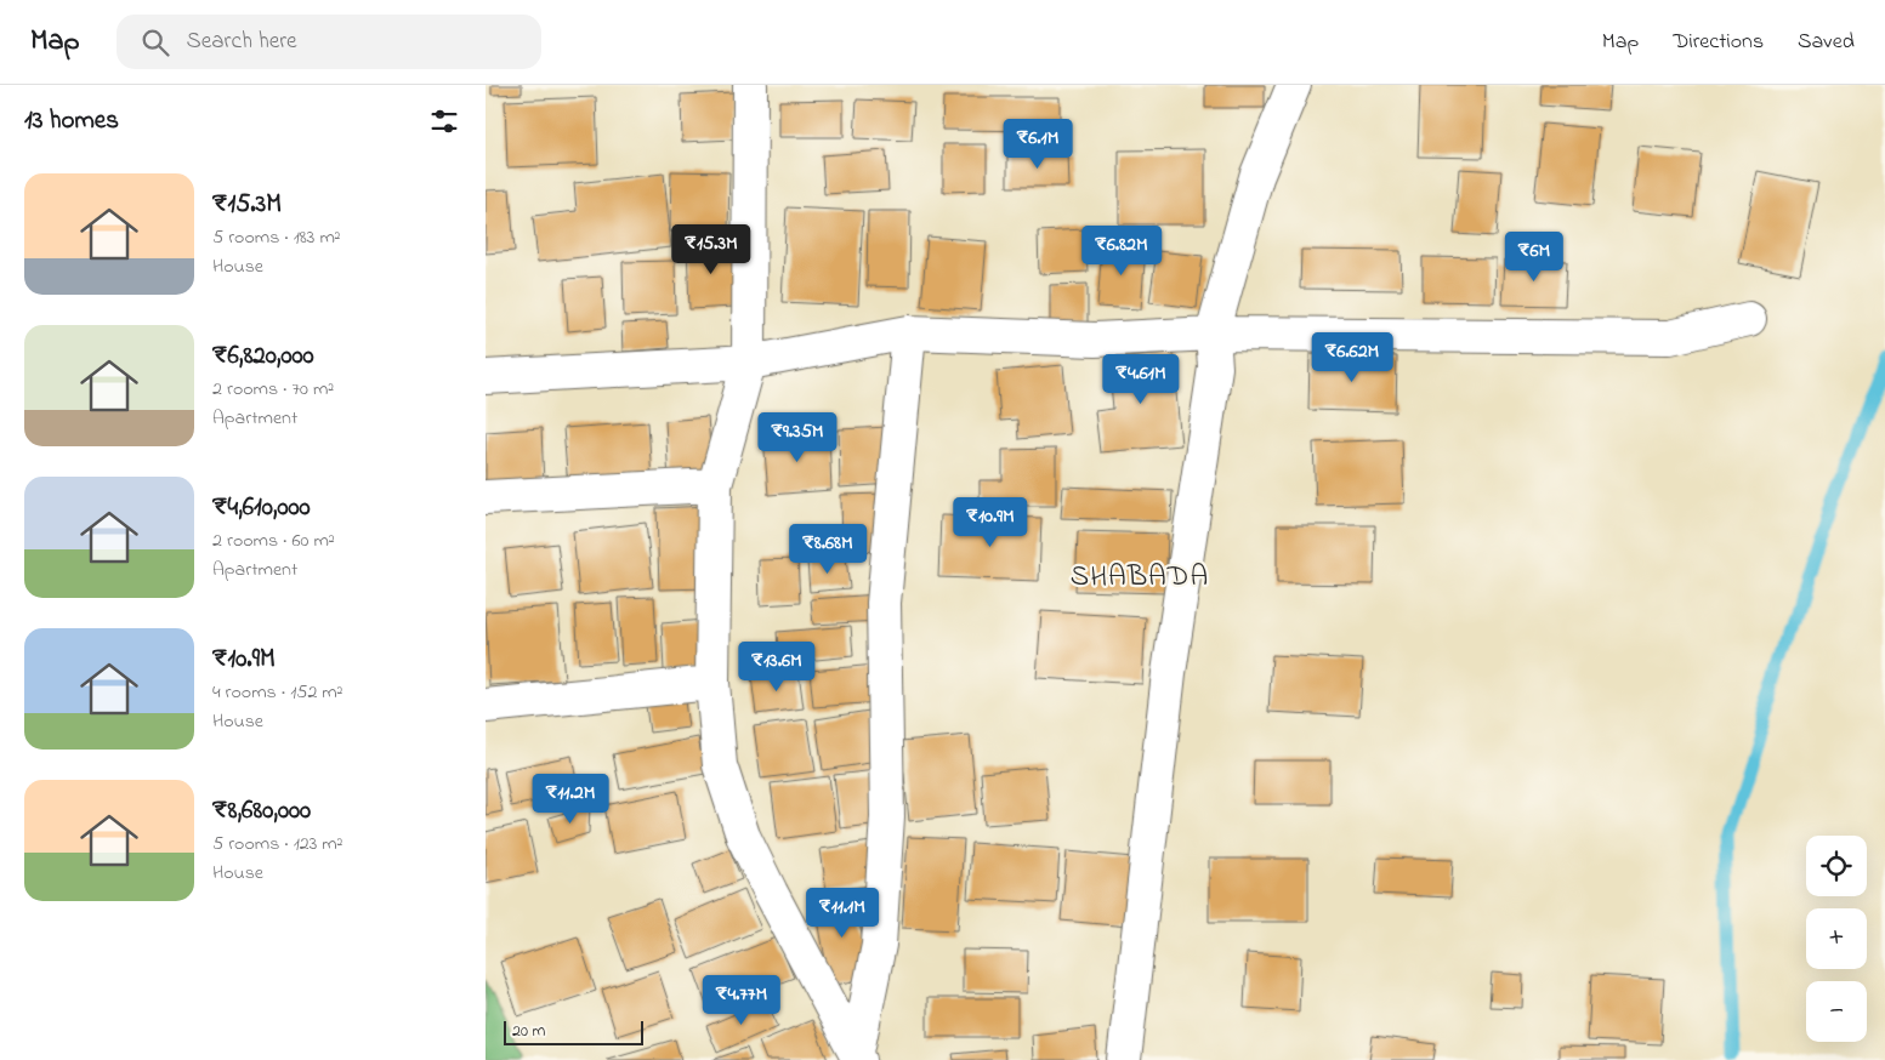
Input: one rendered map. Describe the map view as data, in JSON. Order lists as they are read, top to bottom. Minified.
{"districts":["SHABADA"],"scale_bar":"20 m","page":{"header":"Map","search":"Search here","nav":["Map","Directions","Saved"],"heading":"13 homes","price":["₹6.1M","₹15.3M","₹6.82M","₹6M","₹6.62M","₹4.61M","₹9.35M","₹10.9M","₹8.68M","₹13.6M","₹11.2M","₹11.1M","₹4.77M"],"list":[{"name":"₹15.3M","note":"5 rooms · 183 m² · House"},{"name":"₹6,820,000","note":"2 rooms · 70 m² · Apartment"},{"name":"₹4,610,000","note":"2 rooms · 60 m² · Apartment"},{"name":"₹10.9M","note":"4 rooms · 152 m² · House"},{"name":"₹8,680,000","note":"5 rooms · 123 m² · House"}],"map_buttons":["+","−"],"scale":"20 m"}}
